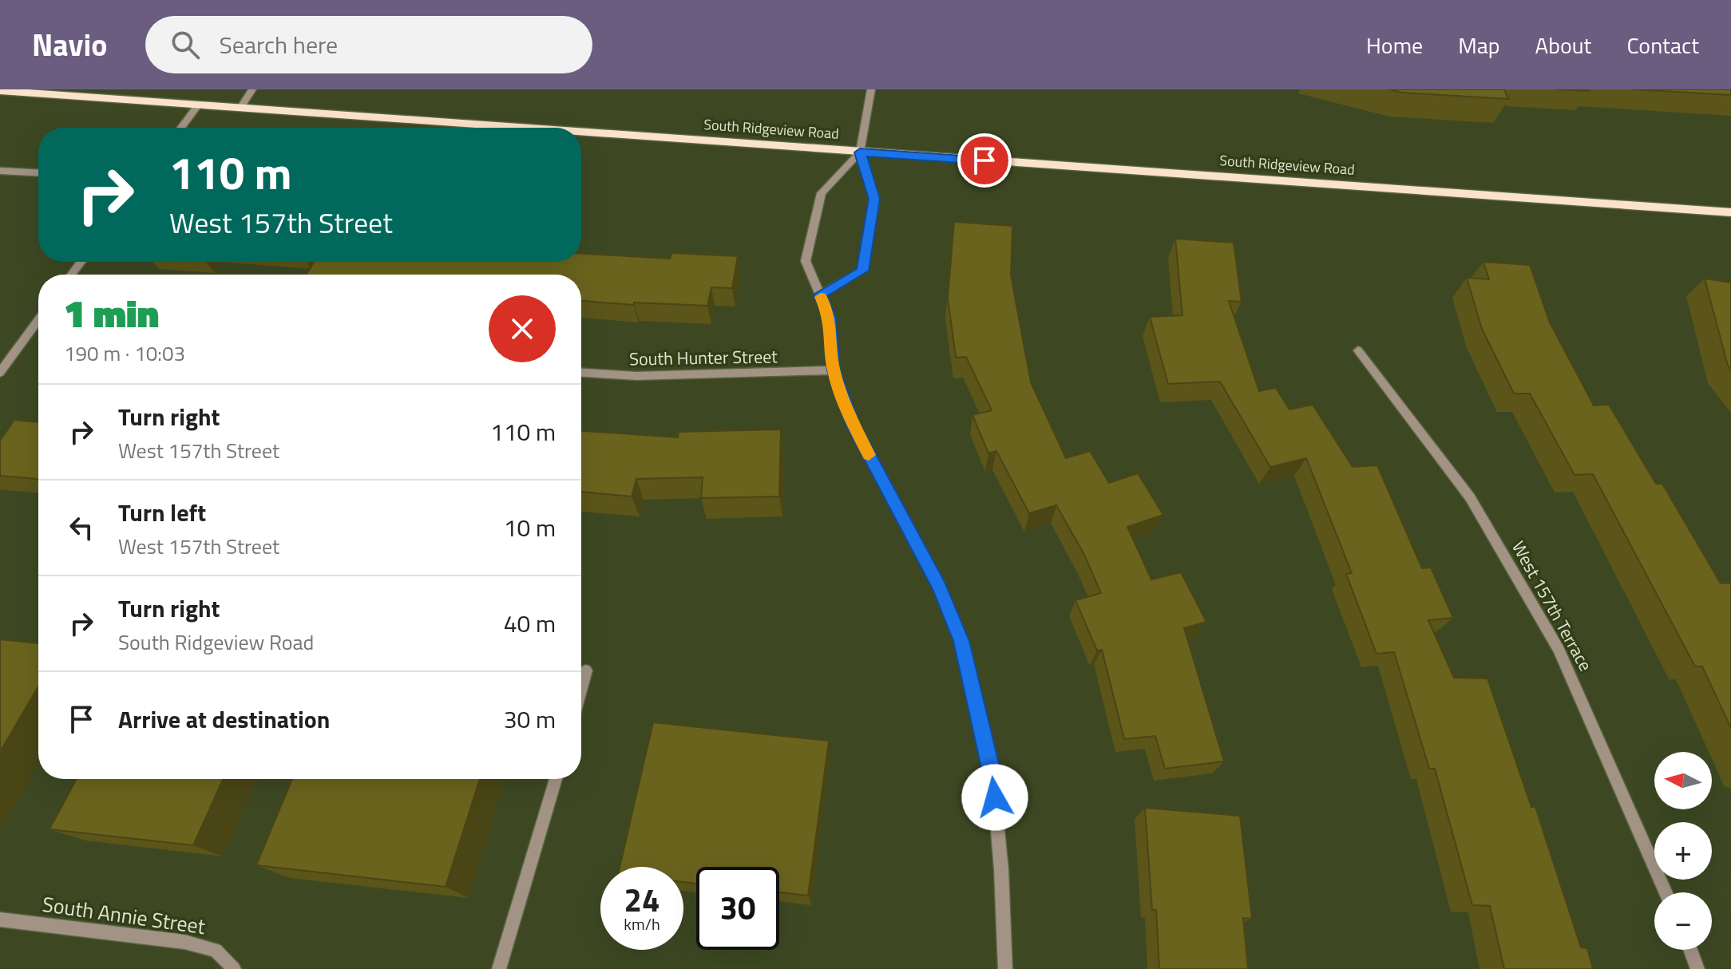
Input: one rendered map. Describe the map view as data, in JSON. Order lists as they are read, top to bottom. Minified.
{"streets":{"main road":["South Ridgeview Road"],"street":["South Hunter Street","West 157th Terrace","South Annie Street"]},"north":"left","page":{"header":"Navio","search":"Search here","nav":["Home","Map","About","Contact"],"turn":["110 m","West 157th Street"],"heading":["1 min","190 m · 10:03"],"list":[{"name":"Turn right","note":"West 157th Street","value":"110 m"},{"name":"Turn left","note":"West 157th Street","value":"10 m"},{"name":"Turn right","note":"South Ridgeview Road","value":"40 m"},{"name":"Arrive at destination","value":"30 m"}],"map_buttons":["+","−"],"speed":"24 km/h","limit":"30"}}
